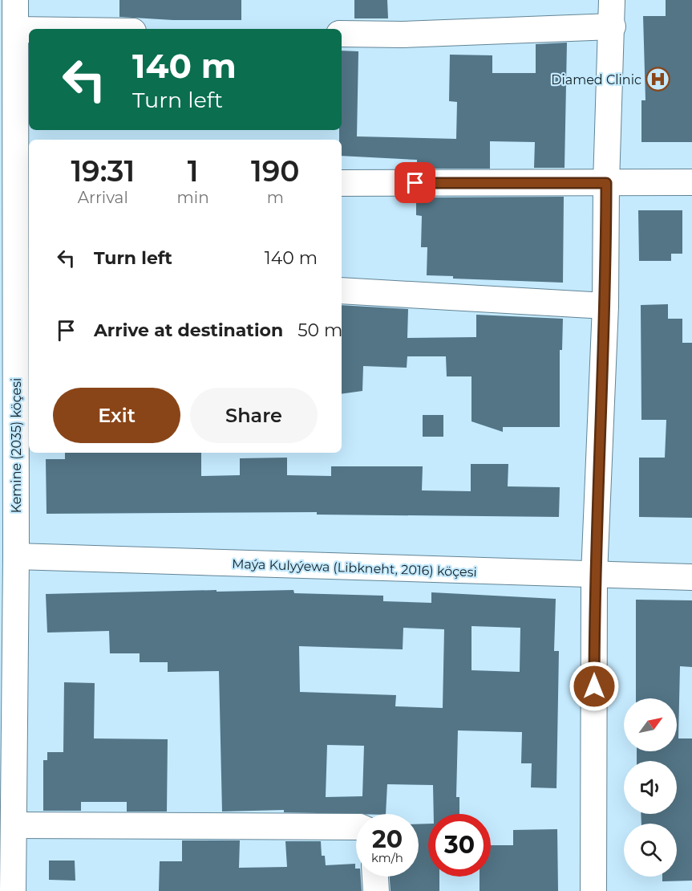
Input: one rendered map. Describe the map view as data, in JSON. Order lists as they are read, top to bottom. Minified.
{"streets":{"street":["Kemine (2035) köçesi","Maýa Kulyýewa (Libkneht, 2016) köçesi"]},"crossings":[["Kemine (2035) köçesi","Maýa Kulyýewa (Libkneht, 2016) köçesi"]],"places":{"hospital":["Diamed Clinic"]},"north":"top right","page":{"turn":["140 m","Turn left"],"eta":["19:31","Arrival","1","min","190","m"],"list":[{"name":"Turn left","value":"140 m"},{"name":"Arrive at destination","value":"50 m"}],"buttons":["Exit","Share"],"speed":"20 km/h","limit":"30"}}
